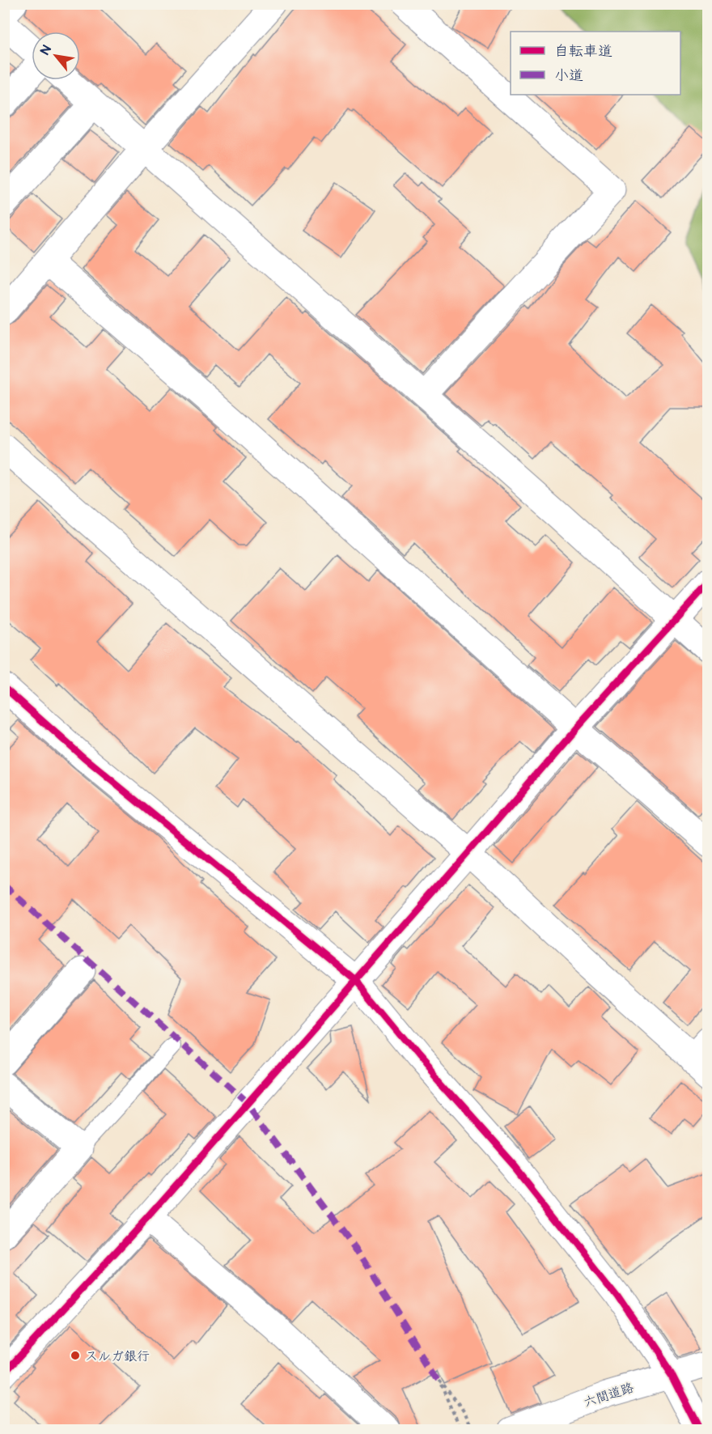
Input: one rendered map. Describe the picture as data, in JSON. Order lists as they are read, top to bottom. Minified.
{"streets":{"street":["六間道路"]},"places":["スルガ銀行"],"legend":["自転車道","小道"],"north":"top left"}
